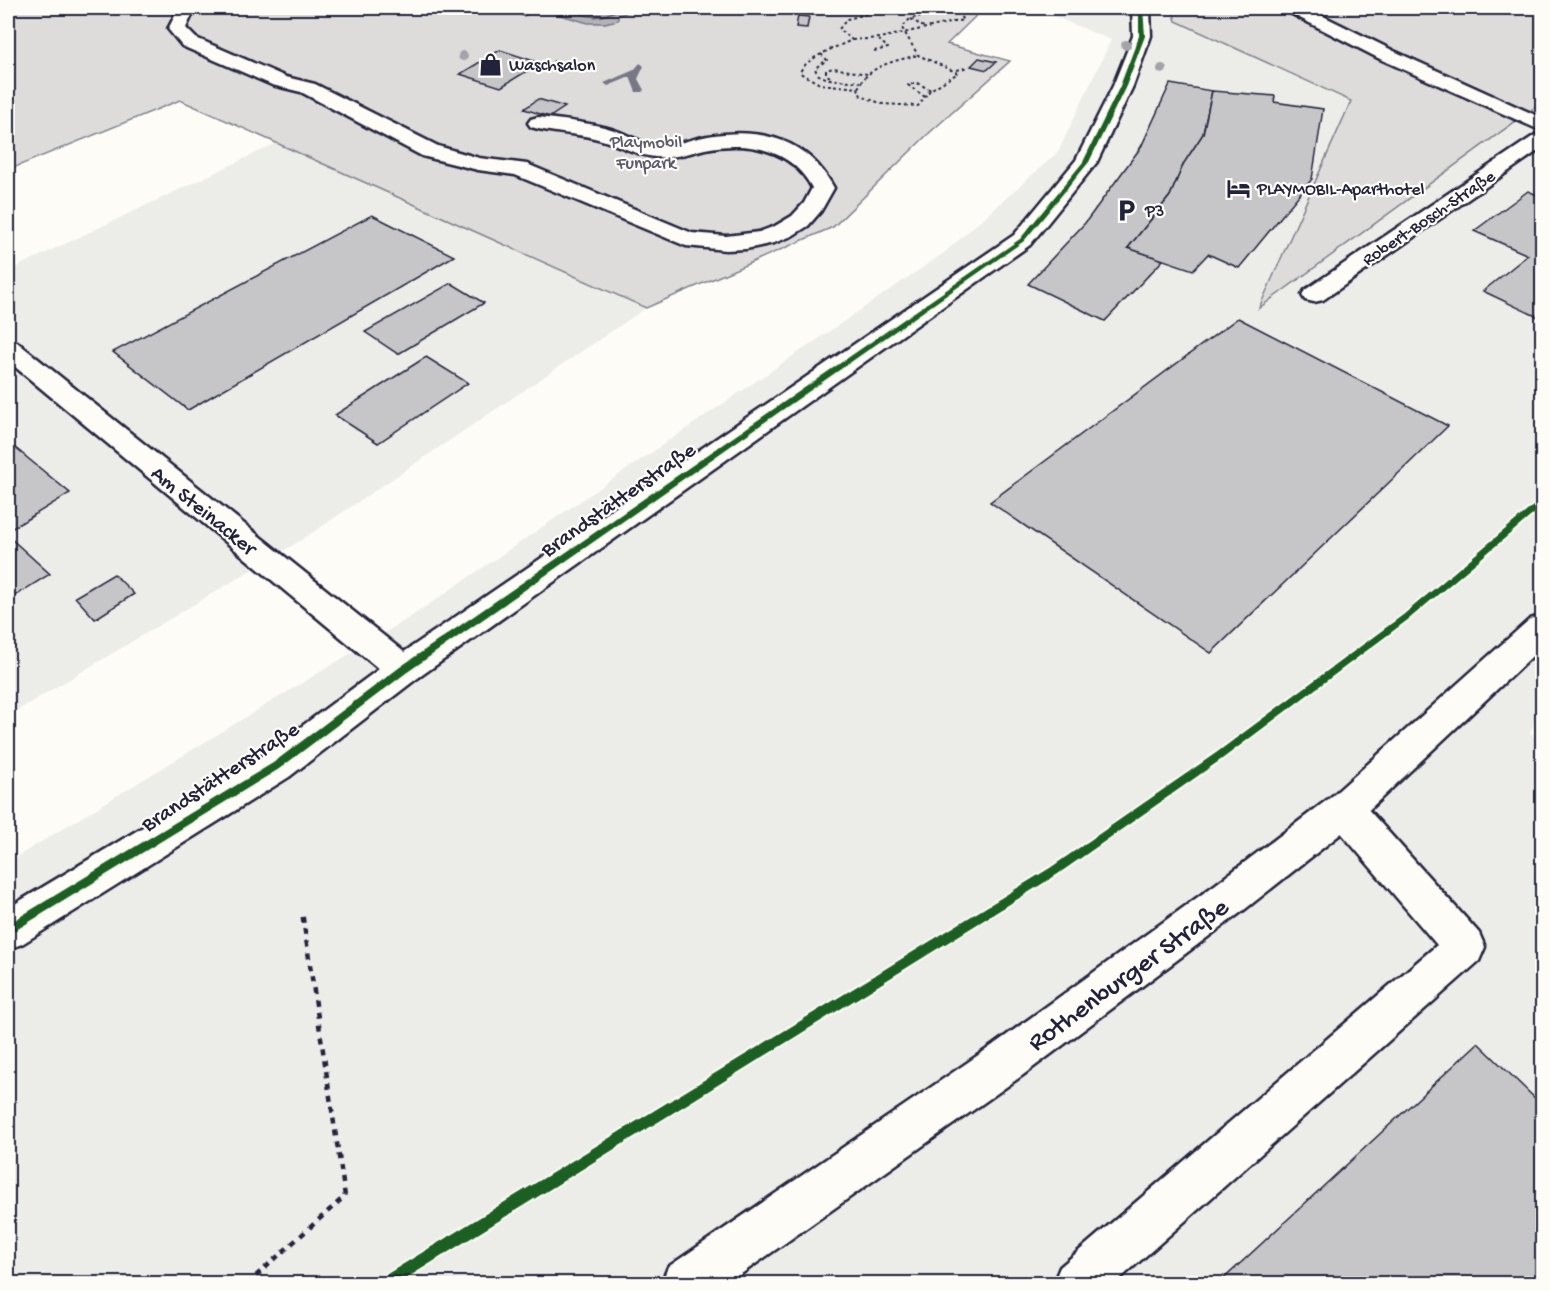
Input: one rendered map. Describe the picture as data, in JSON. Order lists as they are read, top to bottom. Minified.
{"streets":{"street":["Robert-Bosch-Straße","Brandstätterstraße","Am Steinacker","Rothenburger Straße"]},"crossings":[["Brandstätterstraße","Am Steinacker"]],"parks":["Playmobil Funpark"],"places":{"shop":["Waschsalon"],"hotel":["PLAYMOBIL-Aparthotel"],"parking":["P3"]}}
